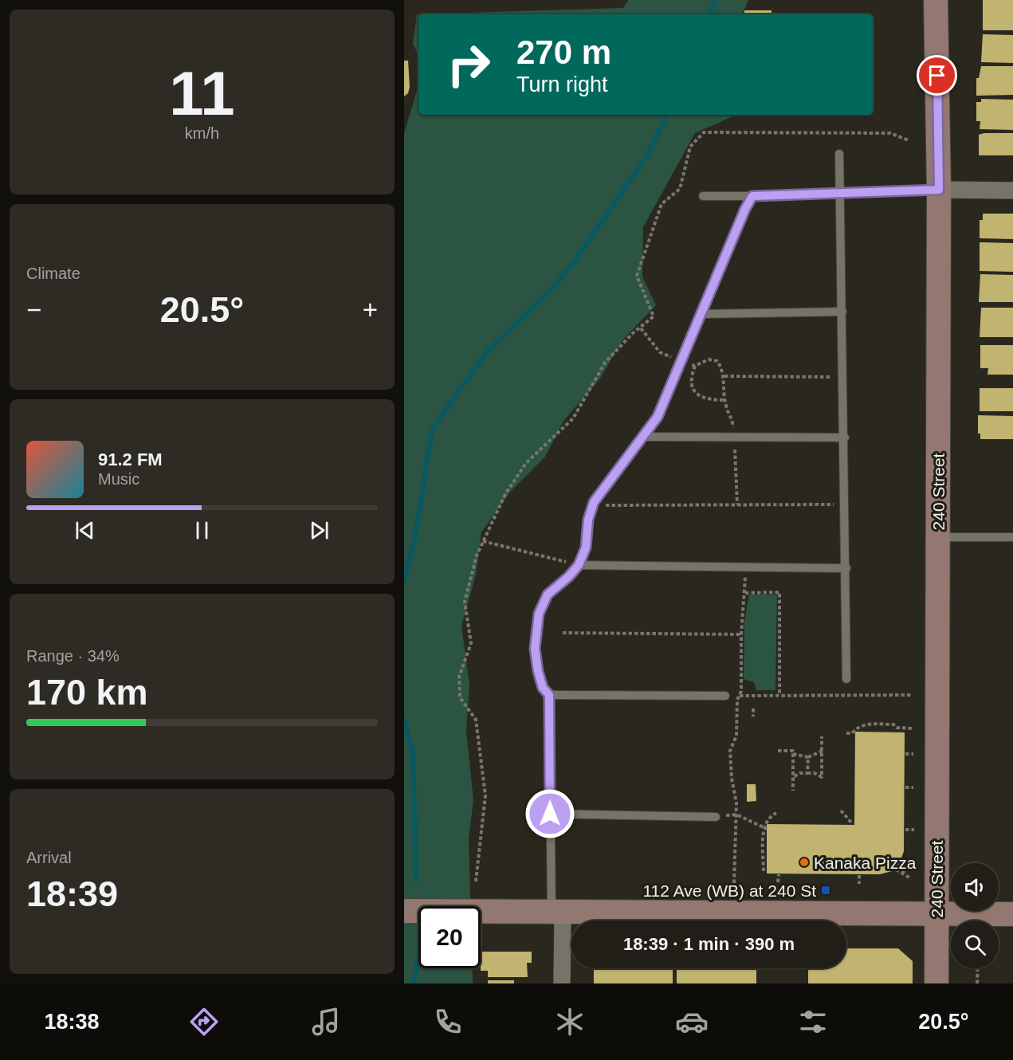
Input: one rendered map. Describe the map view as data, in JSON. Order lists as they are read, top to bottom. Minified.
{"streets":{"main road":["240 Street"]},"places":{"other":["Kanaka Pizza"],"transit":["112 Ave (WB) at 240 St"]},"page":{"tile":[["11","km/h"],"Climate",["Range · 34%","170 km"],["Arrival","18:39"]],"turn":["270 m","Turn right"],"heat":["−","20.5°","+"],"song":["91.2 FM","Music"],"limit":"20","trip":"18:39 · 1 min · 390 m","tabs":["18:38","20.5°"]}}
